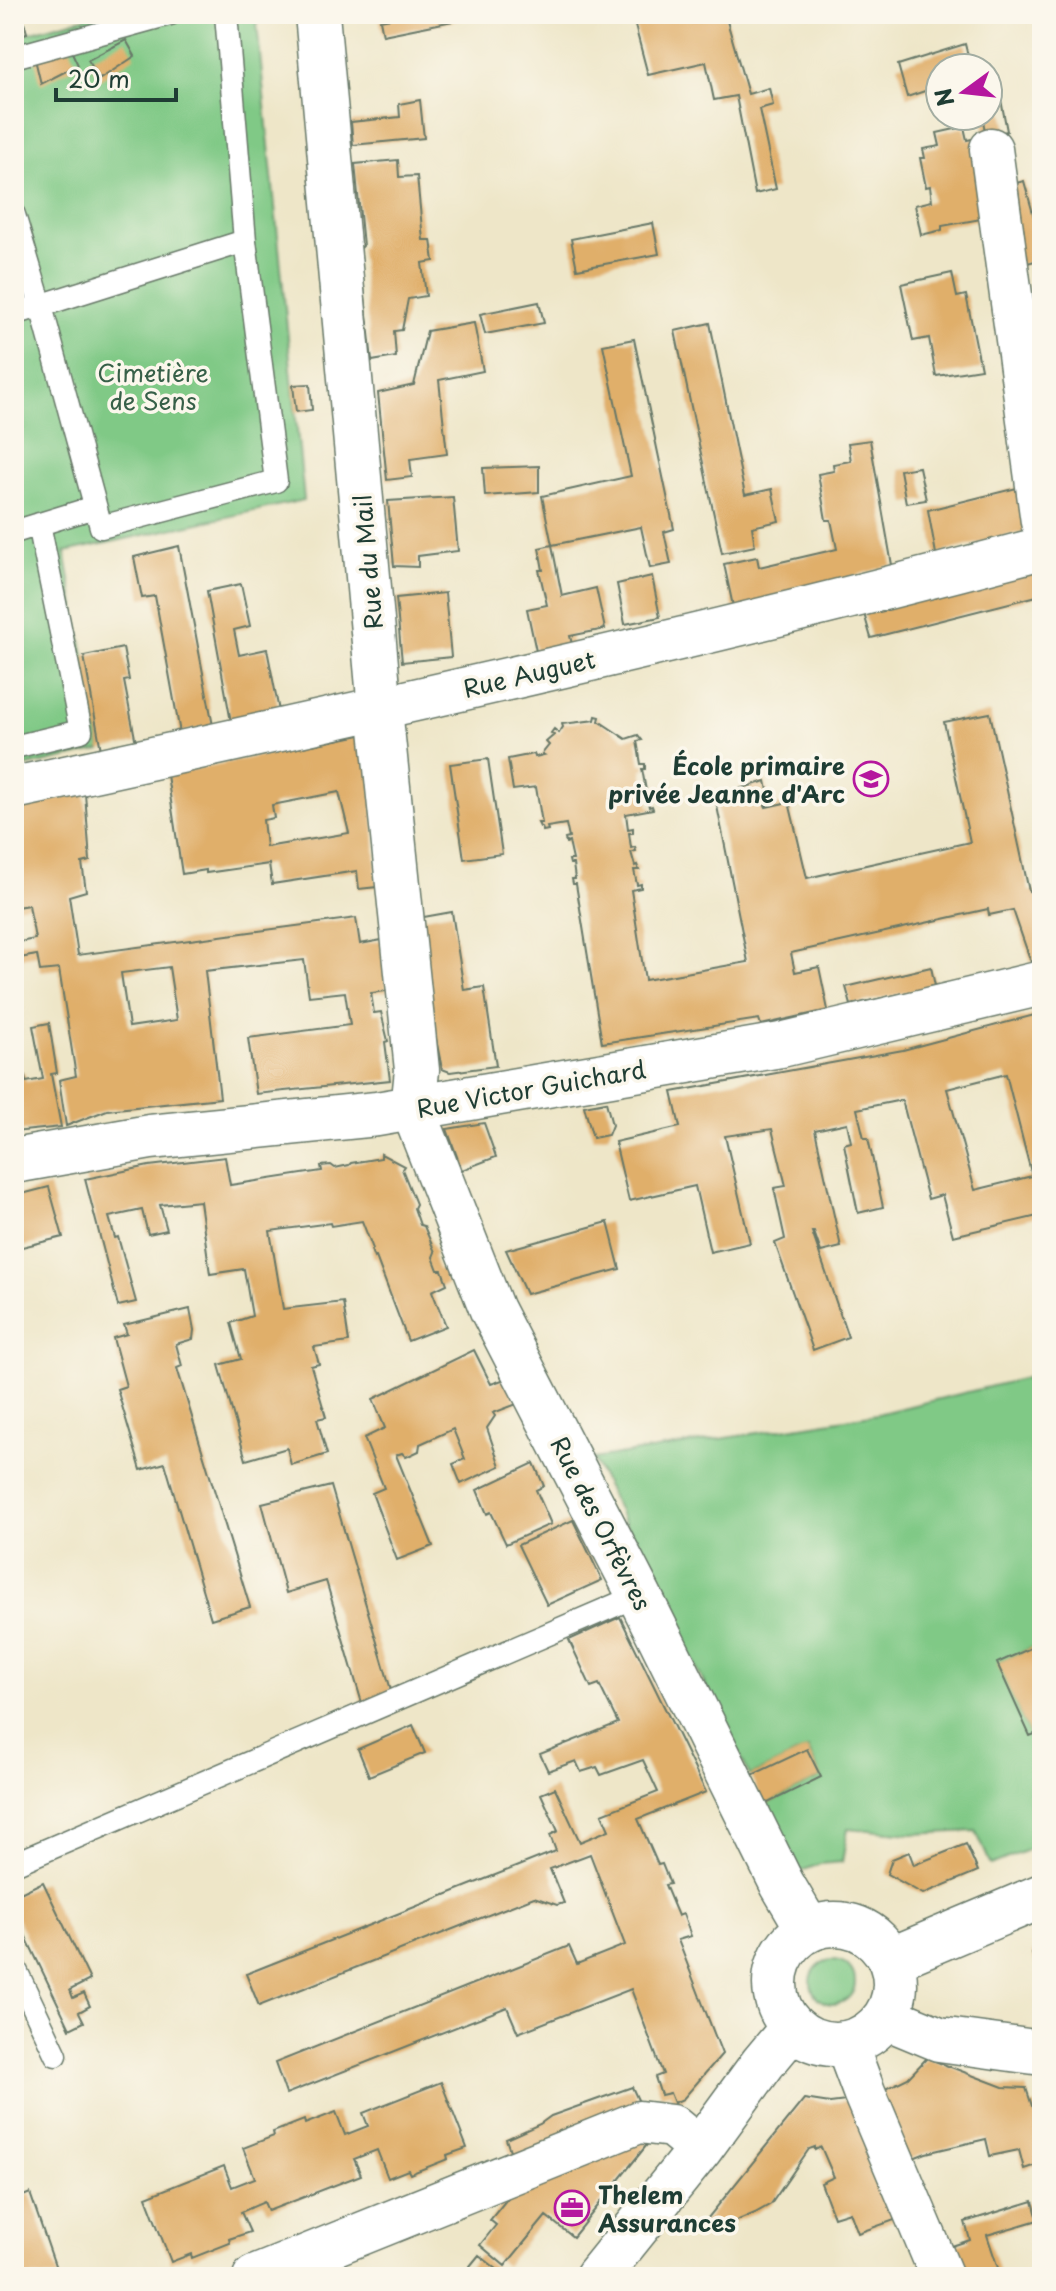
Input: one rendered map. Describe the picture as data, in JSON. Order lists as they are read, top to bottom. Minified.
{"streets":{"main road":["Rue du Mail","Rue Victor Guichard","Rue des Orfèvres"],"street":["Rue Auguet"]},"crossings":[["Rue du Mail","Rue Auguet"],["Rue du Mail","Rue Victor Guichard"],["Rue du Mail","Rue des Orfèvres"],["Rue Victor Guichard","Rue des Orfèvres"]],"parks":["Cimetière de Sens"],"places":{"school or university":["École primaire privée Jeanne d'Arc"],"office":["Thelem Assurances"]},"scale_bar":"20 m","north":"left"}
